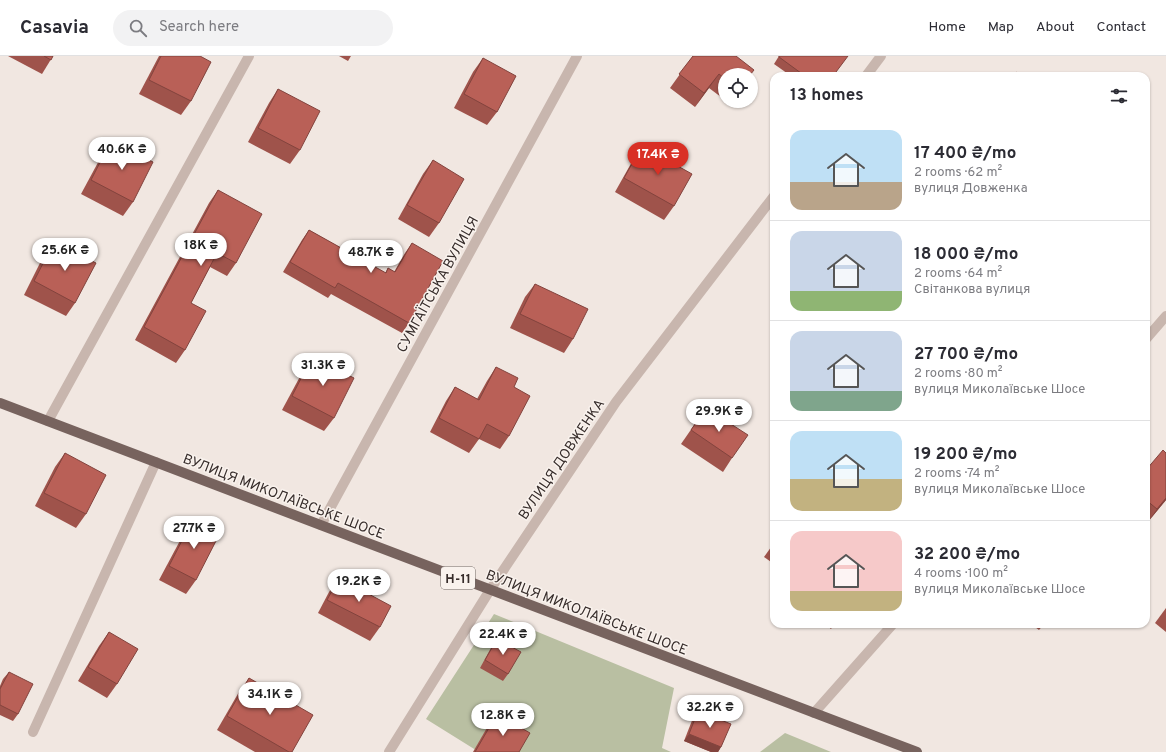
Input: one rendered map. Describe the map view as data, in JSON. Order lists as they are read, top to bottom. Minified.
{"streets":{"main road":["ВУЛИЦЯ МИКОЛАЇВСЬКЕ ШОСЕ","Н-11"],"street":["СУМГАЇТСЬКА ВУЛИЦЯ","ВУЛИЦЯ ДОВЖЕНКА"]},"crossings":[["СУМГАЇТСЬКА ВУЛИЦЯ","ВУЛИЦЯ МИКОЛАЇВСЬКЕ ШОСЕ"],["ВУЛИЦЯ ДОВЖЕНКА","ВУЛИЦЯ МИКОЛАЇВСЬКЕ ШОСЕ"]],"page":{"header":"Casavia","search":"Search here","nav":["Home","Map","About","Contact"],"heading":"13 homes","list":[{"name":"17 400 ₴/mo","note":"2 rooms · 62 m² · вулиця Довженка"},{"name":"18 000 ₴/mo","note":"2 rooms · 64 m² · Світанкова вулиця"},{"name":"27 700 ₴/mo","note":"2 rooms · 80 m² · вулиця Миколаївське Шосе"},{"name":"19 200 ₴/mo","note":"2 rooms · 74 m² · вулиця Миколаївське Шосе"},{"name":"32 200 ₴/mo","note":"4 rooms · 100 m² · вулиця Миколаївське Шосе"}],"price":["40.6K ₴","17.4K ₴","18K ₴","25.6K ₴","48.7K ₴","31.3K ₴","29.9K ₴","27.7K ₴","19.2K ₴","22.4K ₴","34.1K ₴","32.2K ₴","12.8K ₴"]}}
